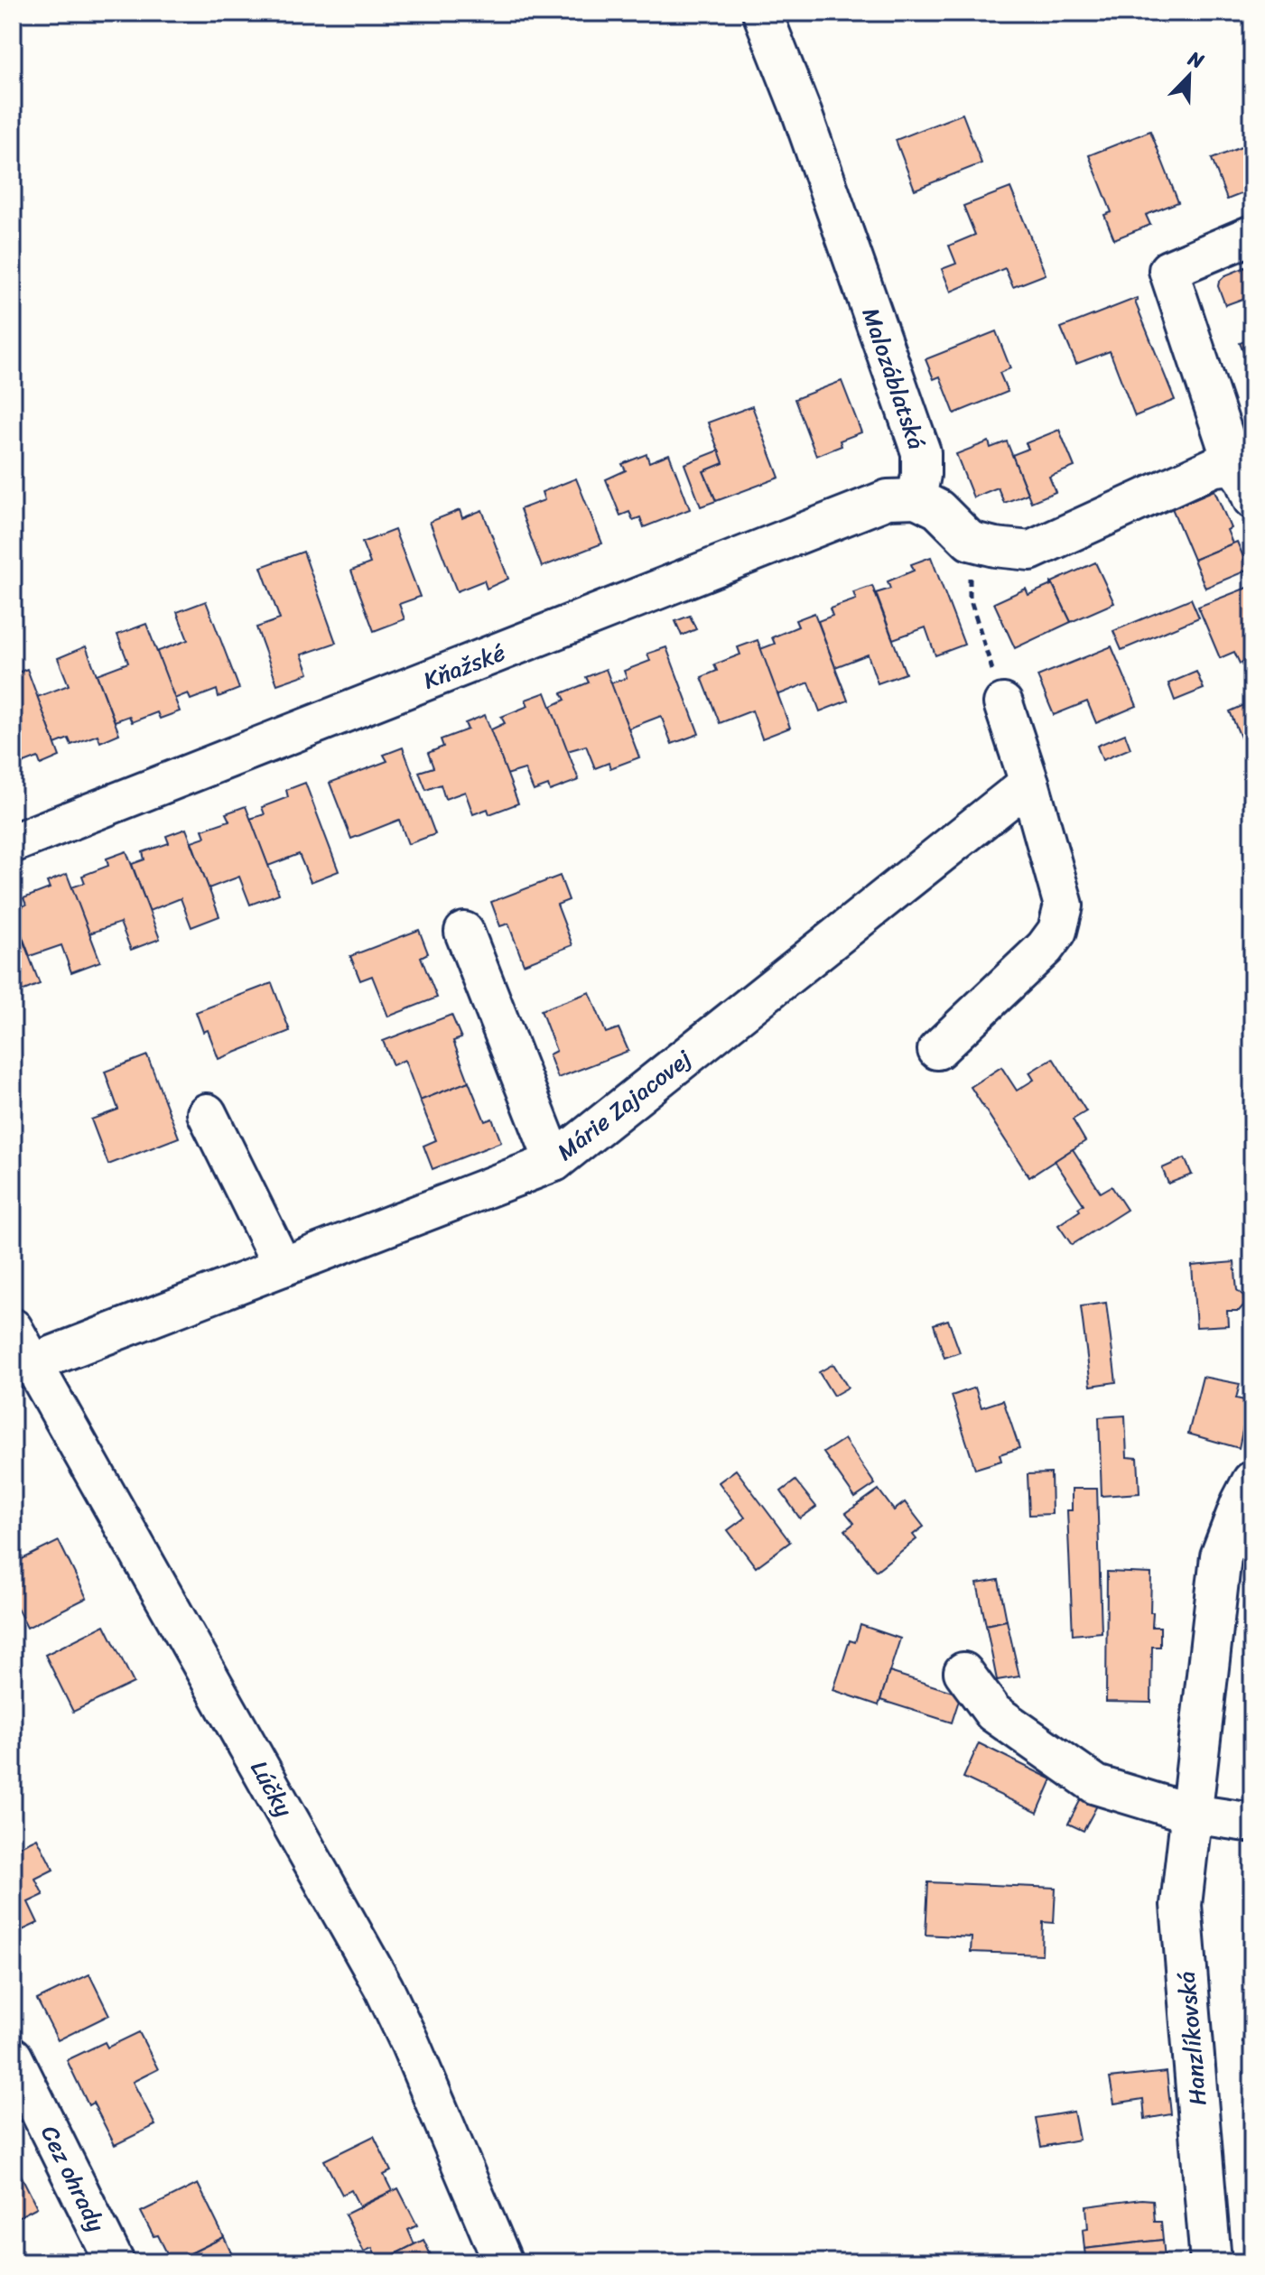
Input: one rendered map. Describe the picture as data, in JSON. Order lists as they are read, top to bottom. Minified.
{"streets":{"street":["Malozáblatská","Kňažské","Márie Zajacovej","Lúčky","Hanzlíkovská","Cez ohrady"]},"crossings":[["Malozáblatská","Kňažské"],["Márie Zajacovej","Lúčky"]],"north":"top right"}
